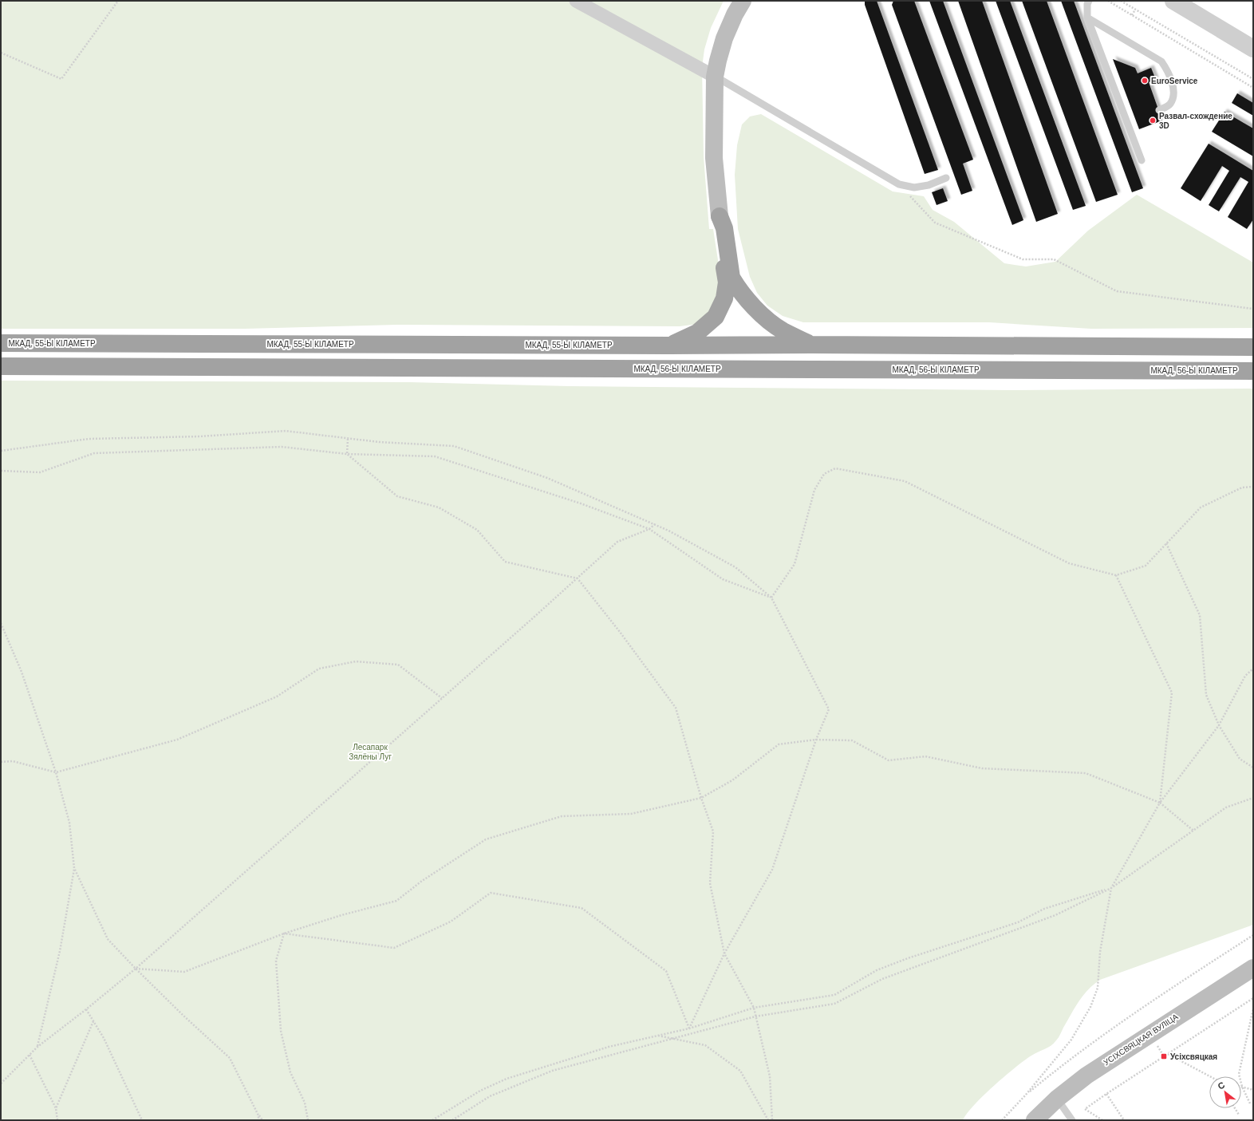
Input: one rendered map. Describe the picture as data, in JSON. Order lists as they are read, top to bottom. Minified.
{"streets":{"highway":["МКАД, 55-Ы КІЛАМЕТР","МКАД, 56-Ы КІЛАМЕТР"],"main road":["УСІХСВЯЦКАЯ ВУЛІЦА"]},"parks":["Лесапарк Зялёны Луг"],"places":{"other":["EuroService","Развал-схождение 3D"],"transit":["Усіхсвяцкая"]},"north":"top left"}
